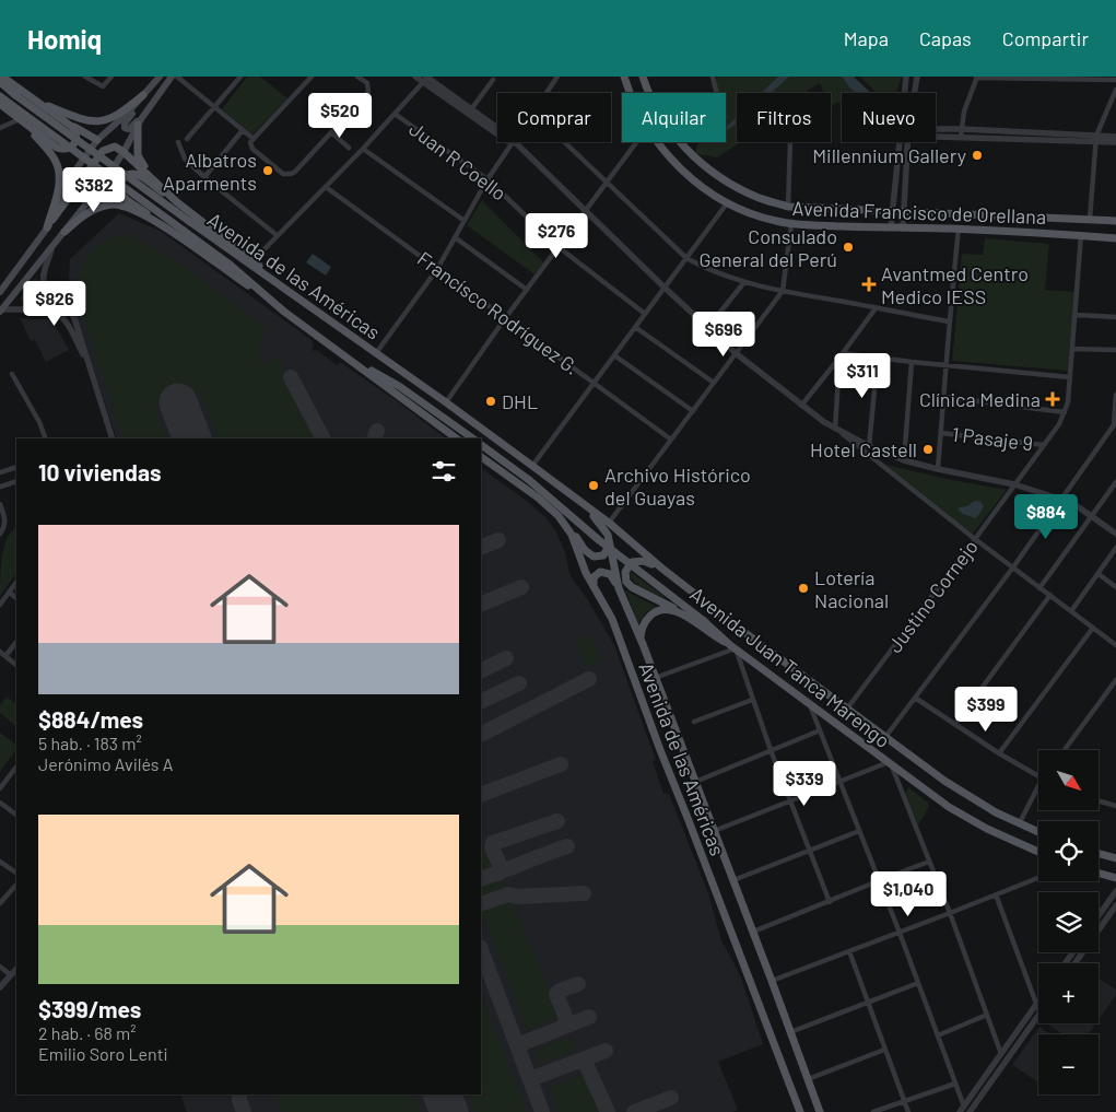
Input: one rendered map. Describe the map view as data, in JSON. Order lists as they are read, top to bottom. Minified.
{"streets":{"main road":["Avenida Francisco de Orellana","Avenida de las Américas","Avenida Juan Tanca Marengo"],"street":["Juan R Coello","Francísco Rodríguez G.","1 Pasaje 9","Justino Cornejo"]},"crossings":[["Avenida Francisco de Orellana","Justino Cornejo"],["Avenida de las Américas","Avenida Juan Tanca Marengo"],["1 Pasaje 9","Justino Cornejo"],["Justino Cornejo","Avenida Juan Tanca Marengo"]],"places":{"other":["Millennium Gallery","Albatros Aparments","Consulado General del Perú","DHL","Hotel Castell","Archivo Histórico del Guayas","Lotería Nacional"],"health":["Avantmed Centro Medico IESS","Clínica Medina"]},"north":"bottom right","page":{"header":"Homiq","nav":["Mapa","Capas","Compartir"],"price":["$520","$382","$276","$826","$696","$311","$884","$399","$339","$1,040"],"chip":["Comprar","Alquilar","Filtros","Nuevo"],"heading":"10 viviendas","list":[{"name":"$884/mes","note":"5 hab. · 183 m² · Jerónimo Avilés A"},{"name":"$399/mes","note":"2 hab. · 68 m² · Emilio Soro Lenti"}],"map_buttons":["+","−"]}}
